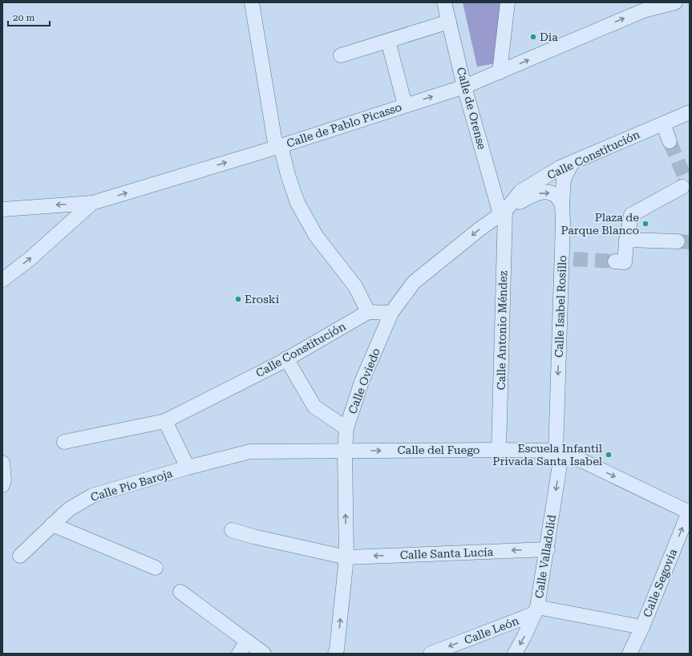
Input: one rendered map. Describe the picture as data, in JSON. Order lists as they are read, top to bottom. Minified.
{"streets":{"street":["Calle de Orense","Calle de Pablo Picasso","Calle Constitución","Calle Isabel Rosillo","Calle Antonio Méndez","Calle Oviedo","Calle del Fuego","Calle Pío Baroja","Calle Santa Lucía","Calle Valladolid","Calle Segovia","Calle León"]},"crossings":[["Calle de Orense","Calle de Pablo Picasso"],["Calle de Orense","Calle Constitución"],["Calle de Orense","Calle Antonio Méndez"],["Calle Constitución","Calle Isabel Rosillo"],["Calle Constitución","Calle Antonio Méndez"],["Calle Constitución","Calle Oviedo"],["Calle Isabel Rosillo","Calle del Fuego"],["Calle Isabel Rosillo","Calle Valladolid"],["Calle Antonio Méndez","Calle del Fuego"],["Calle Oviedo","Calle del Fuego"],["Calle Oviedo","Calle Santa Lucía"],["Calle del Fuego","Calle Pío Baroja"],["Calle del Fuego","Calle Valladolid"],["Calle del Fuego","Calle Segovia"],["Calle Santa Lucía","Calle Valladolid"],["Calle Valladolid","Calle León"]],"one_way":["Calle Isabel Rosillo","Calle Oviedo","Calle del Fuego","Calle Santa Lucía","Calle Valladolid","Calle Segovia","Calle León"],"places":["Dia","Plaza de Parque Blanco","Eroski","Escuela Infantil Privada Santa Isabel"],"scale_bar":"20 m"}
